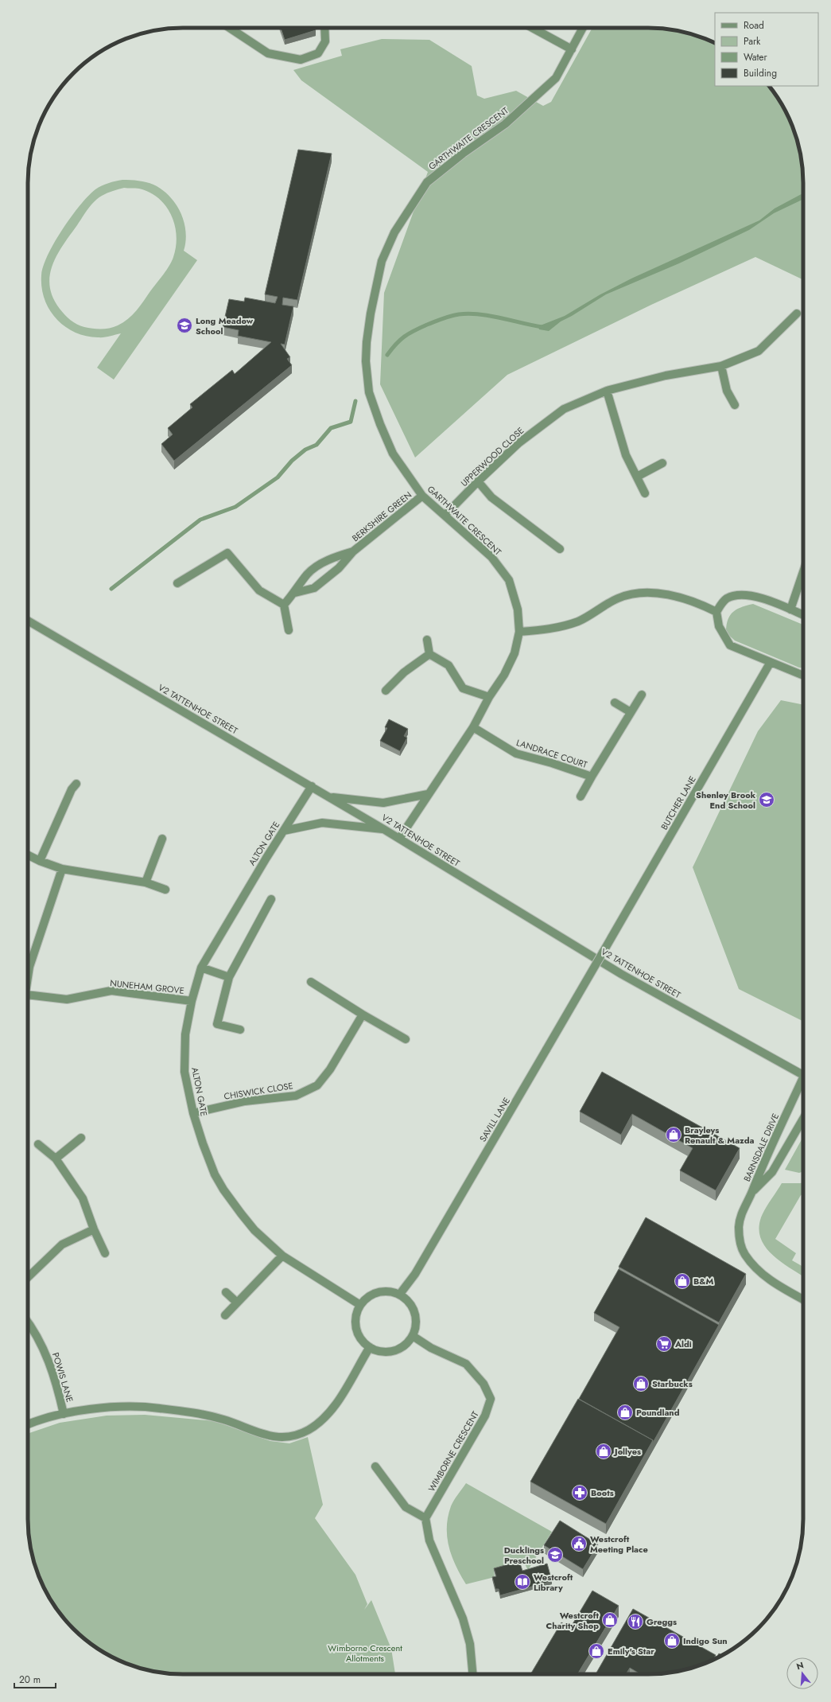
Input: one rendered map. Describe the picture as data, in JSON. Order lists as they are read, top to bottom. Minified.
{"streets":{"street":["GARTHWAITE CRESCENT","UPPERWOOD CLOSE","BERKSHIRE GREEN","V2 TATTENHOE STREET","LANDRACE COURT","BUTCHER LANE","ALTON GATE","NUNEHAM GROVE","CHISWICK CLOSE","SAVILL LANE","BARNSDALE DRIVE","POWIS LANE","WIMBORNE CRESCENT"]},"crossings":[["GARTHWAITE CRESCENT","UPPERWOOD CLOSE"],["GARTHWAITE CRESCENT","BERKSHIRE GREEN"],["GARTHWAITE CRESCENT","V2 TATTENHOE STREET"],["GARTHWAITE CRESCENT","LANDRACE COURT"],["V2 TATTENHOE STREET","ALTON GATE"],["BUTCHER LANE","SAVILL LANE"],["ALTON GATE","NUNEHAM GROVE"],["ALTON GATE","CHISWICK CLOSE"],["ALTON GATE","SAVILL LANE"],["ALTON GATE","WIMBORNE CRESCENT"],["SAVILL LANE","WIMBORNE CRESCENT"]],"parks":["Wimborne Crescent Allotments"],"places":{"school or university":["Long Meadow School","Shenley Brook End School","Ducklings Preschool"],"shop":["Brayleys Renault & Mazda","B&M","Starbucks","Poundland","Jollyes","Westcroft Charity Shop","Indigo Sun","Emily's Star"],"supermarket":["Aldi"],"pharmacy":["Boots"],"public building":["Westcroft Meeting Place"],"library":["Westcroft Library"],"restaurant":["Greggs"]},"legend":["Road","Park","Water","Building"],"scale_bar":"20 m","north":"top"}
